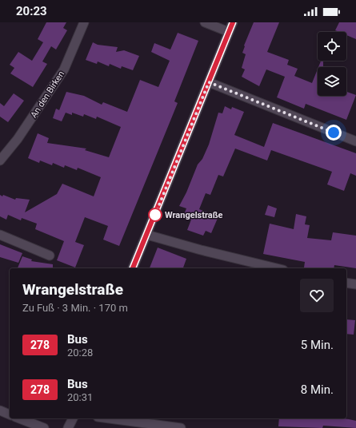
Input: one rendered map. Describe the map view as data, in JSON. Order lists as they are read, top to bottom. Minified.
{"streets":{"street":["An den Birken"]},"places":["Wrangelstraße"],"lines":["bus line 278"],"page":{"status":"20:23","heading":["Wrangelstraße","Zu Fuß · 3 Min. · 170 m"],"list":[{"mark":"278","name":"Bus","note":"20:28","value":"5 Min."},{"mark":"278","name":"Bus","note":"20:31","value":"8 Min."}]}}
